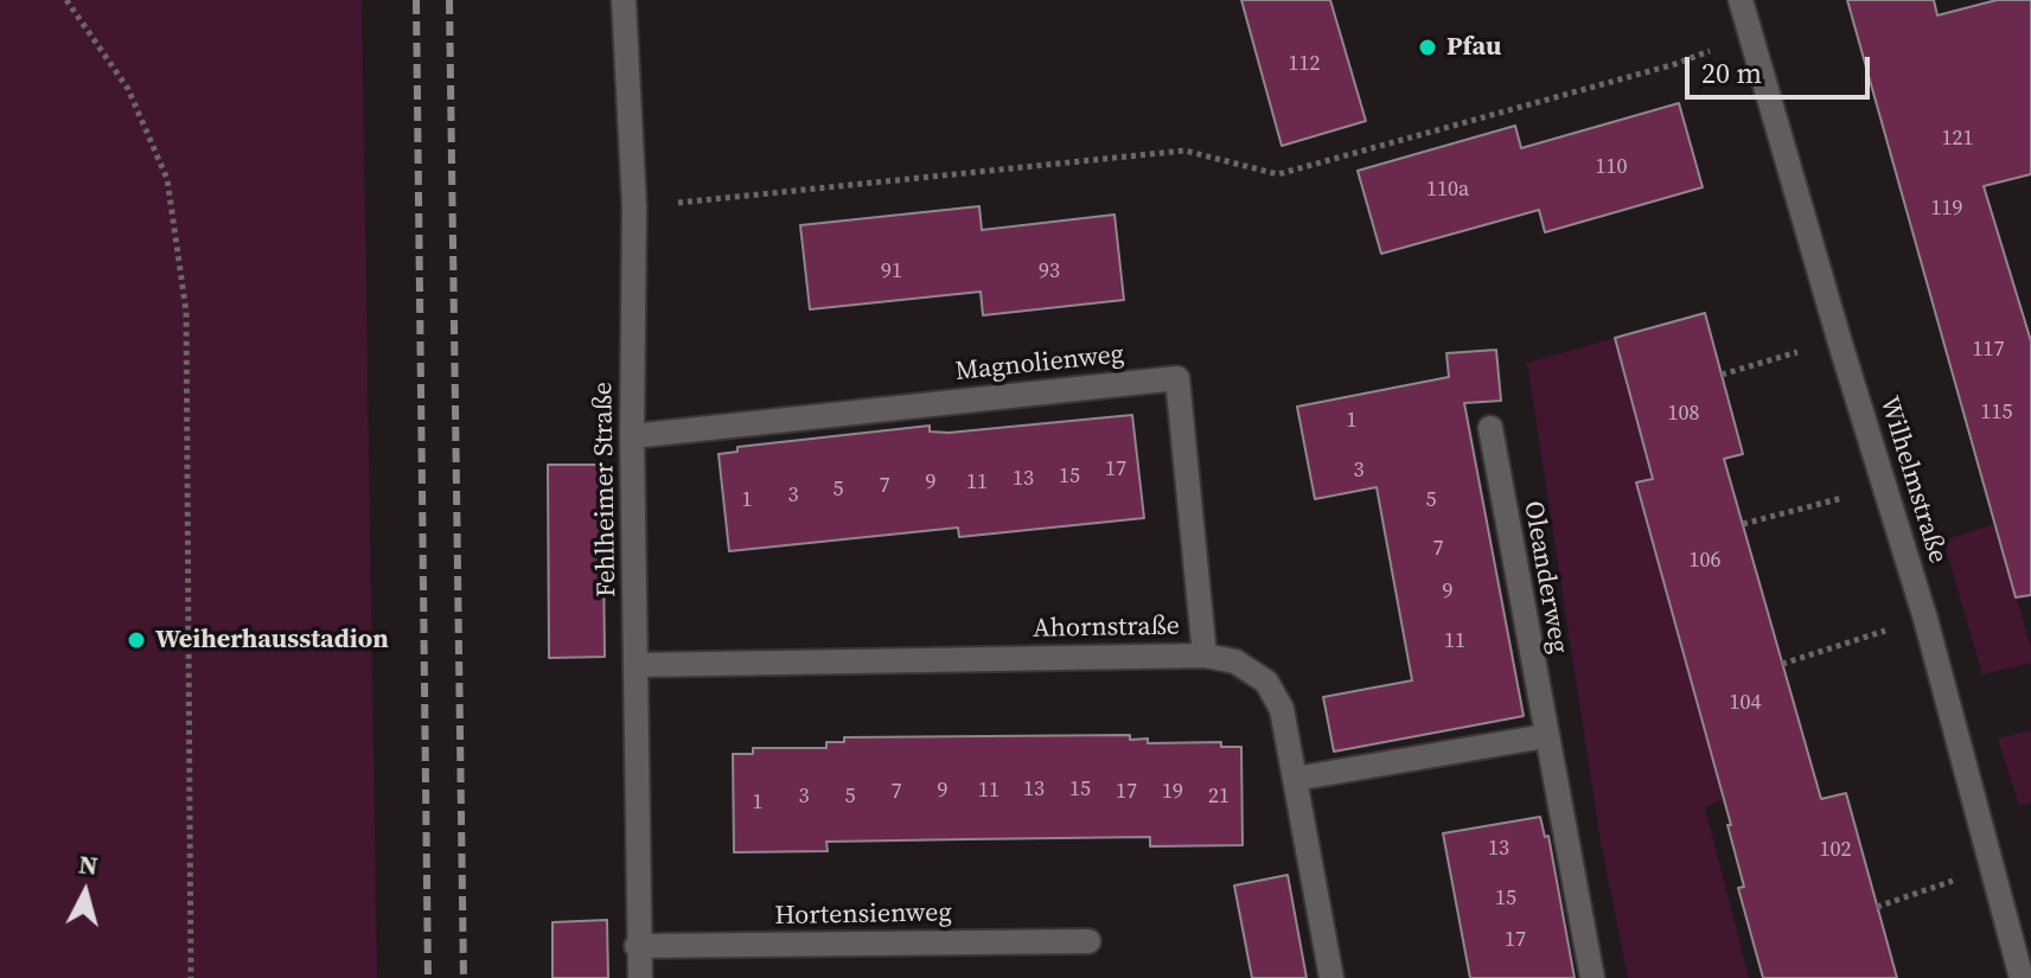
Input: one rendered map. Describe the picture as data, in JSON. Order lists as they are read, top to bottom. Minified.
{"streets":{"street":["Magnolienweg","Wilhelmstraße","Fehlheimer Straße","Oleanderweg","Ahornstraße","Hortensienweg"]},"crossings":[["Magnolienweg","Fehlheimer Straße"],["Magnolienweg","Ahornstraße"],["Fehlheimer Straße","Ahornstraße"],["Fehlheimer Straße","Hortensienweg"]],"places":["Pfau","Weiherhausstadion"],"house_numbers":["112","121","110","110a","119","91","93","117","115","108","1","17","3","15","13","9","11","7","5","3","1","5","7","106","9","11","104","13","15","9","11","7","17","19","3","5","21","1","13","102","15","17"],"scale_bar":"20 m","north":"top"}
